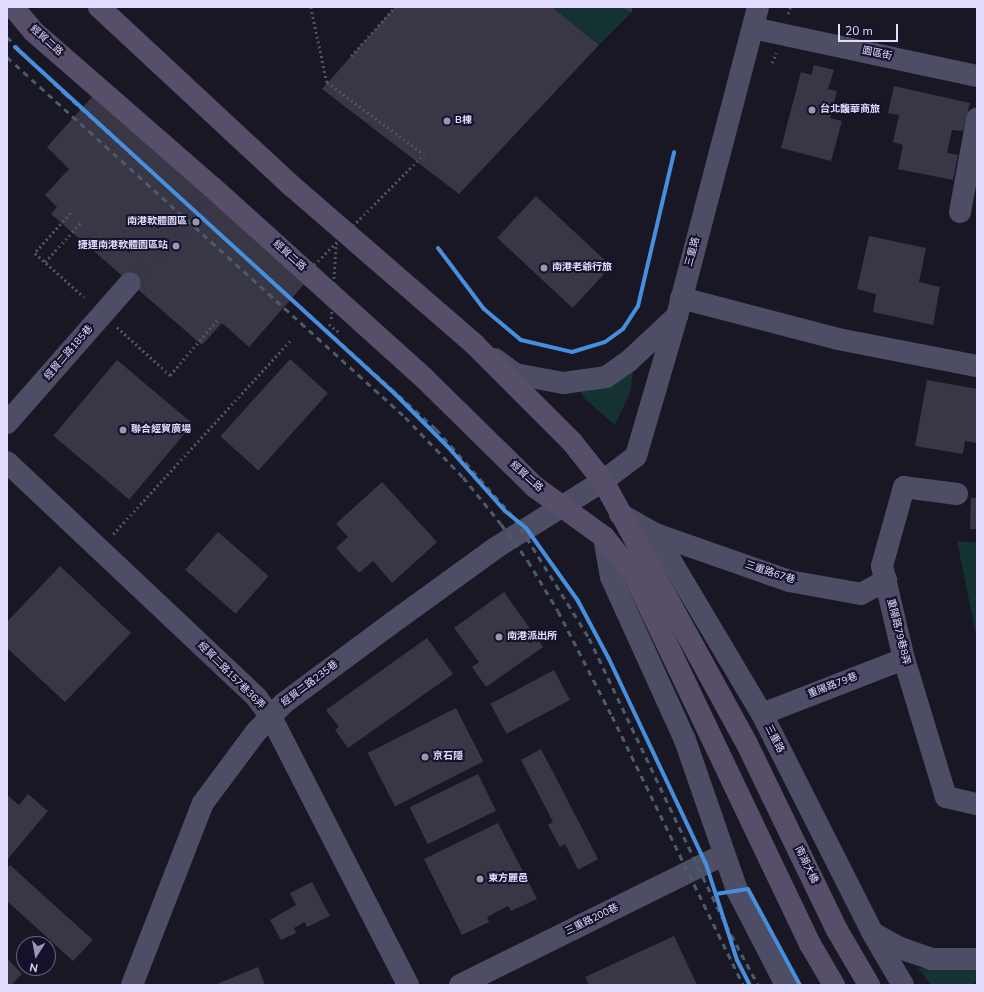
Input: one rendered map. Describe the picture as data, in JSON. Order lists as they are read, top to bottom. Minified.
{"streets":{"main road":["經貿二路","南湖大橋"],"street":["園區街","三重路","經貿二路185巷","三重路67巷","重陽路79巷8弄","經貿二路157巷36弄","經貿二路235巷","重陽路79巷","三重路200巷"]},"crossings":[["經貿二路","經貿二路235巷"],["園區街","三重路"],["三重路","三重路67巷"],["三重路","經貿二路235巷"],["三重路","重陽路79巷"],["三重路","南湖大橋"],["三重路67巷","重陽路79巷8弄"],["重陽路79巷8弄","重陽路79巷"],["經貿二路157巷36弄","經貿二路235巷"],["經貿二路235巷","南湖大橋"]],"places":["台北馥華商旅","B棟","南港軟體園區","捷運南港軟體園區站","南港老爺行旅","聯合經貿廣場","南港派出所","京石隱","東方麗邑"],"scale_bar":"20 m","north":"bottom"}
